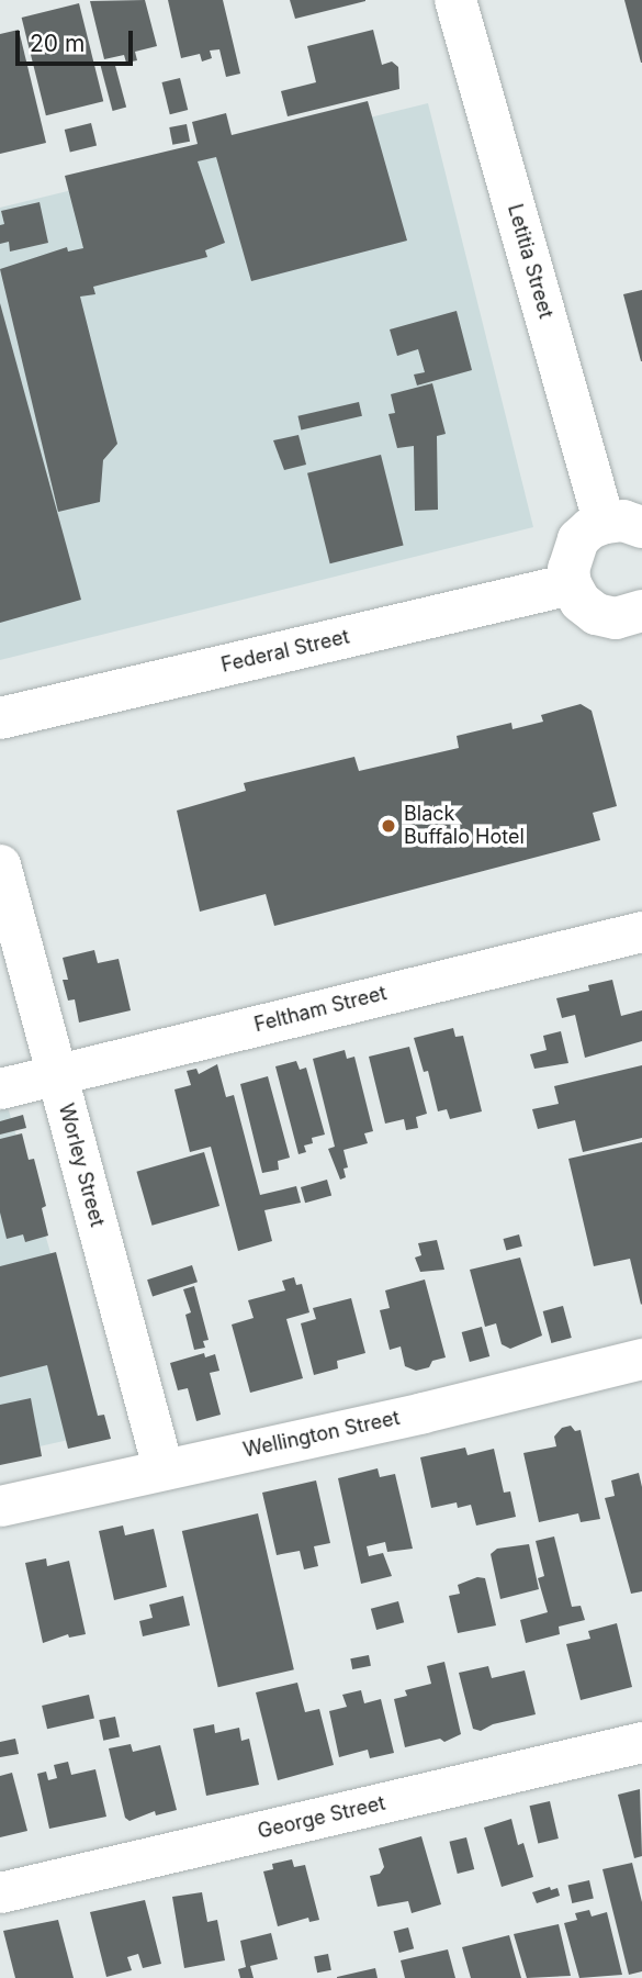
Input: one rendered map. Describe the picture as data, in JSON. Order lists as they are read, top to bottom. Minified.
{"streets":{"street":["Letitia Street","Federal Street","Feltham Street","Worley Street","Wellington Street","George Street"]},"crossings":[["Feltham Street","Worley Street"],["Worley Street","Wellington Street"]],"places":["Black Buffalo Hotel"],"scale_bar":"20 m"}
